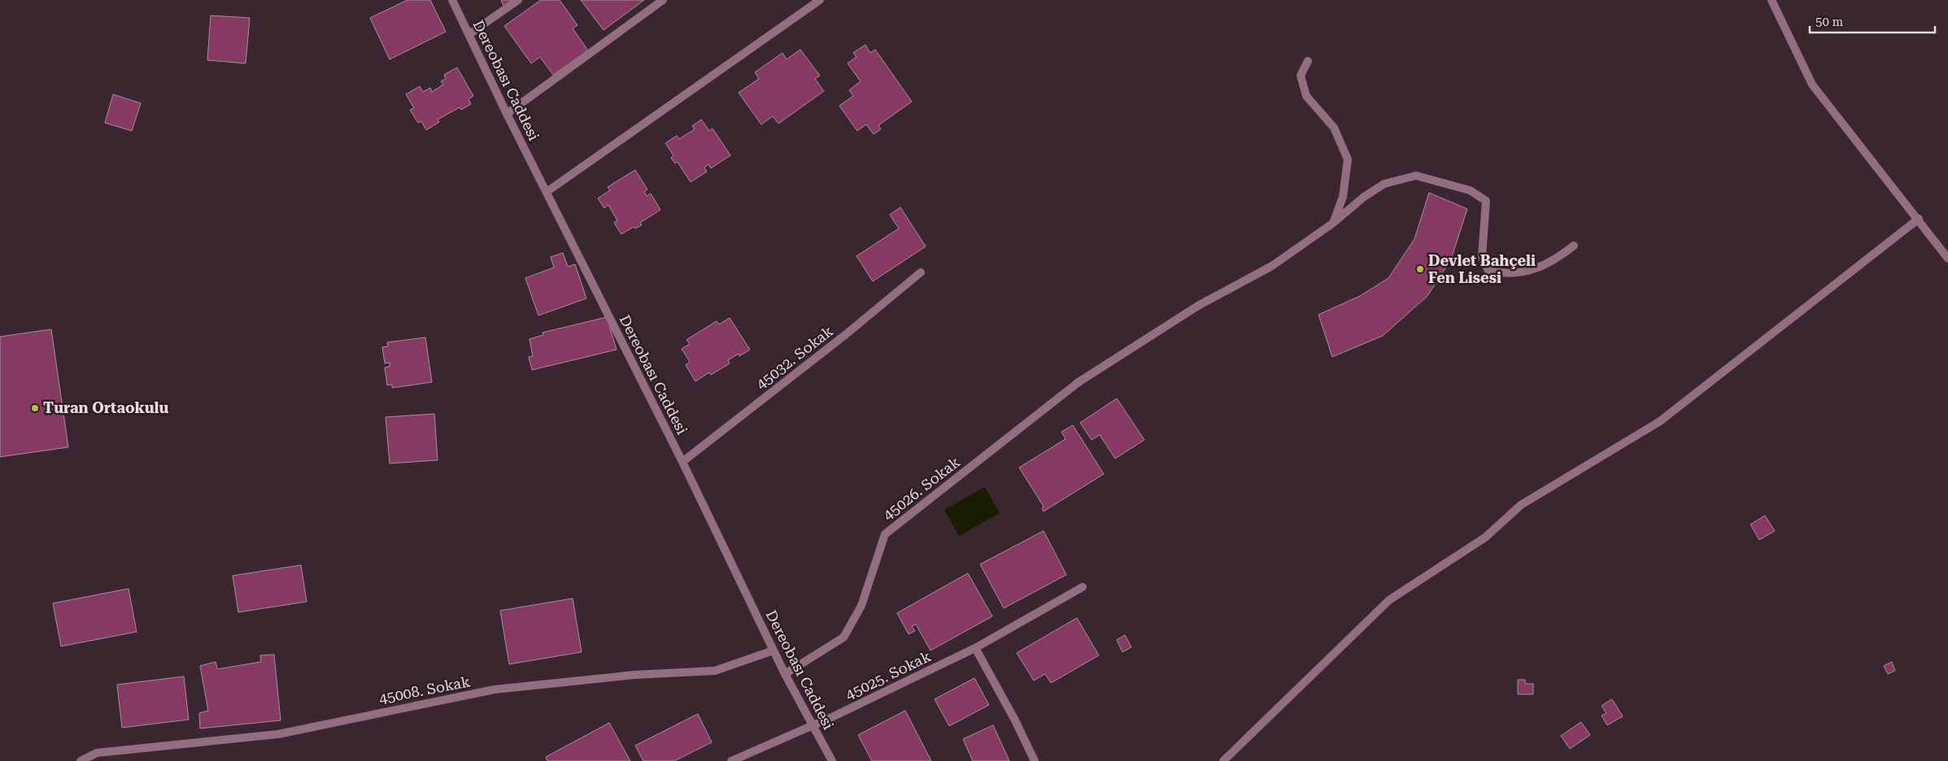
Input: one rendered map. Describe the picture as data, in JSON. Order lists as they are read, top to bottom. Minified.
{"streets":{"street":["Dereobası Caddesi","45032. Sokak","45026. Sokak","45025. Sokak","45008. Sokak"]},"crossings":[["Dereobası Caddesi","45032. Sokak"],["Dereobası Caddesi","45026. Sokak"],["Dereobası Caddesi","45025. Sokak"],["Dereobası Caddesi","45008. Sokak"]],"places":["Devlet Bahçeli Fen Lisesi","Turan Ortaokulu"],"scale_bar":"50 m"}
